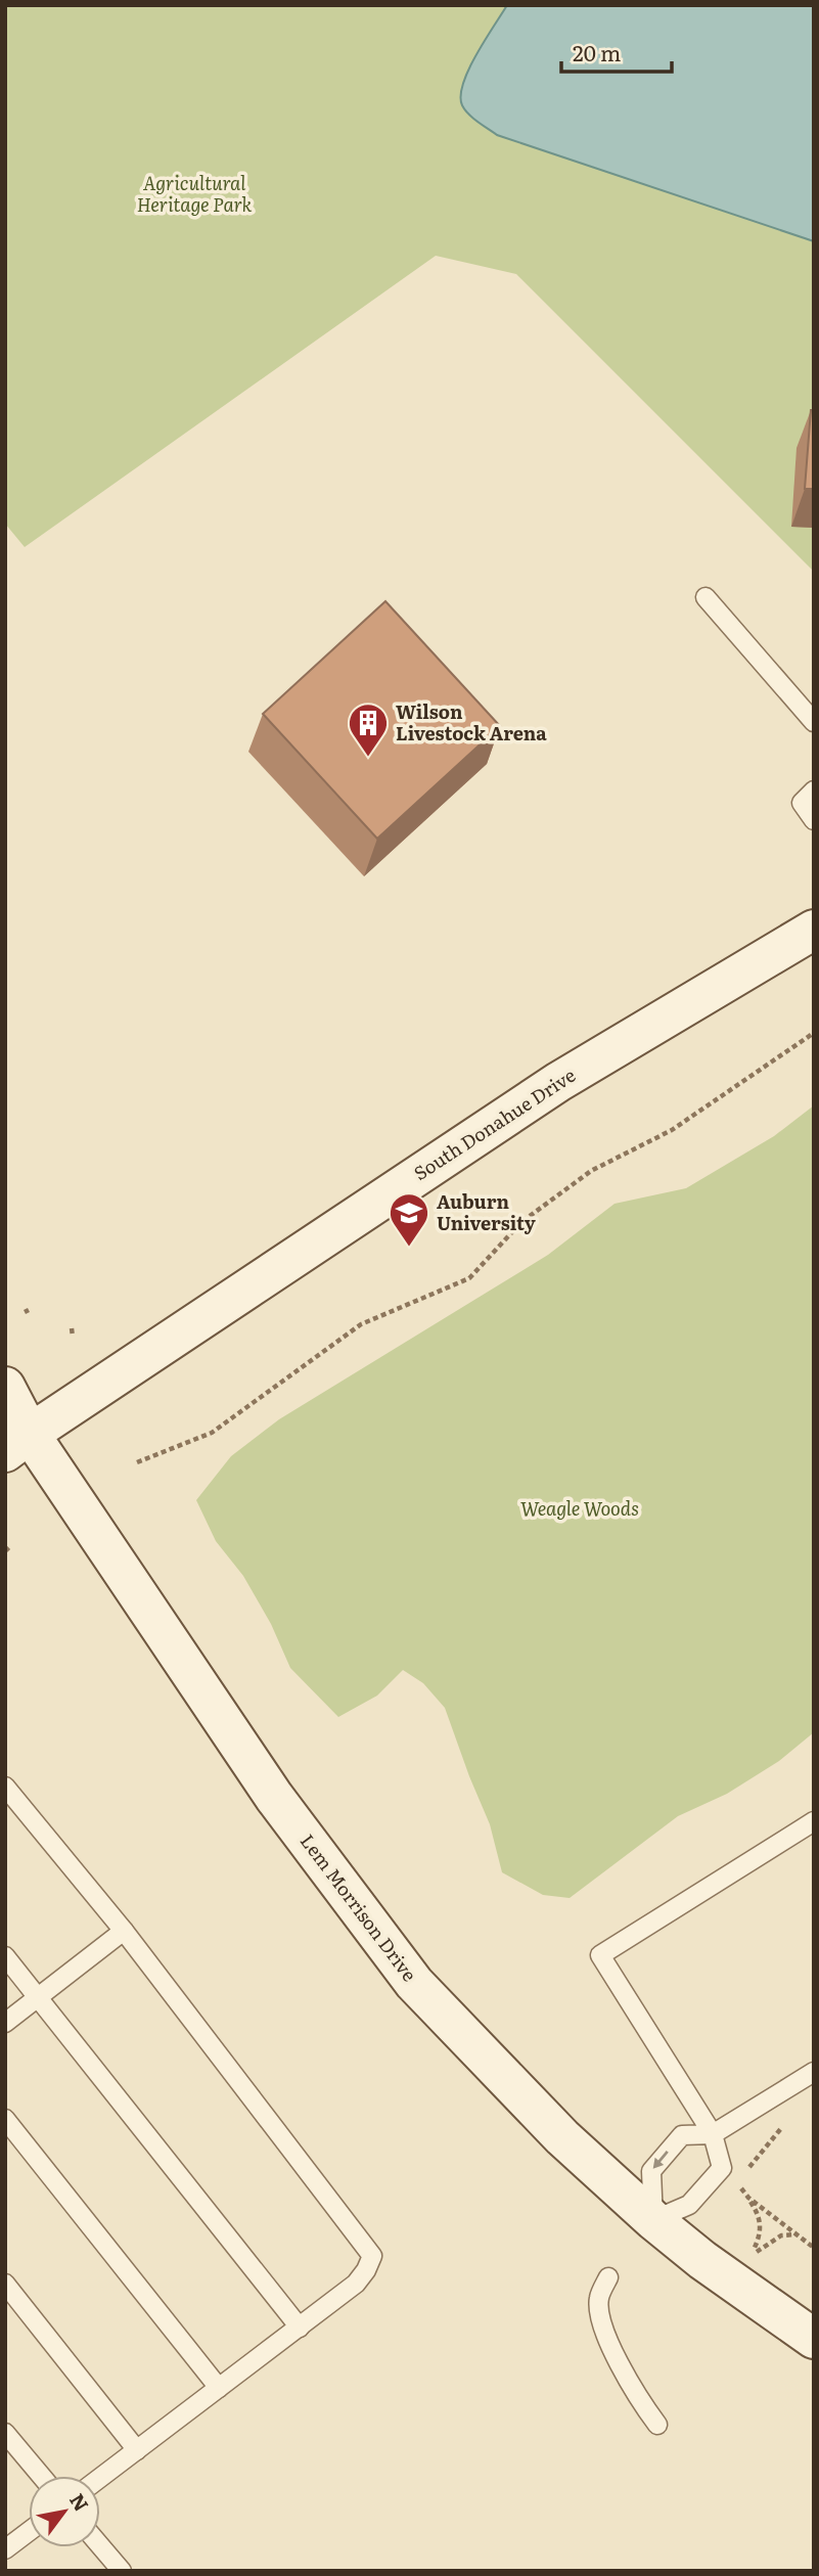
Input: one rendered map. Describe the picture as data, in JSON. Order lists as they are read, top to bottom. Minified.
{"streets":{"street":["South Donahue Drive","Lem Morrison Drive"]},"crossings":[["South Donahue Drive","Lem Morrison Drive"]],"parks":["Agricultural Heritage Park","Weagle Woods"],"places":{"building":["Wilson Livestock Arena"],"school or university":["Auburn University"]},"scale_bar":"20 m","north":"top right"}
